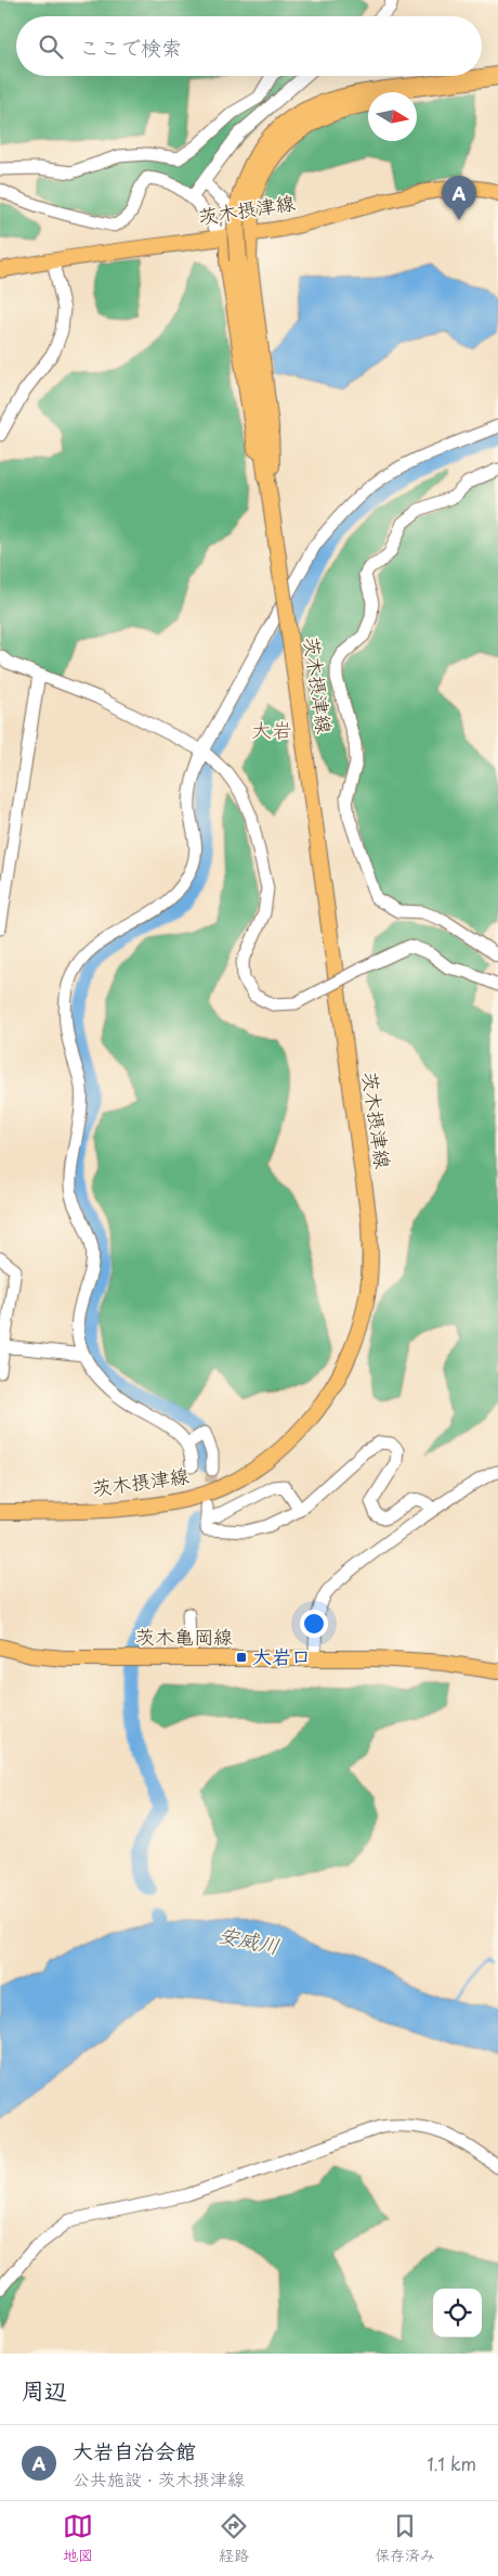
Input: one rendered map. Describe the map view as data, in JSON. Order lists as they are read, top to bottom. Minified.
{"streets":{"main road":["茨木摂津線","茨木亀岡線"]},"districts":["大岩"],"water":["安威川"],"places":{"transit":["大岩口"]},"north":"right","page":{"search":"ここで検索","pins":"A","heading":"周辺","list":[{"mark":"A","name":"大岩自治会館","note":"公共施設 · 茨木摂津線","value":"1.1 km"}],"nav":["地図","経路","保存済み"]}}
